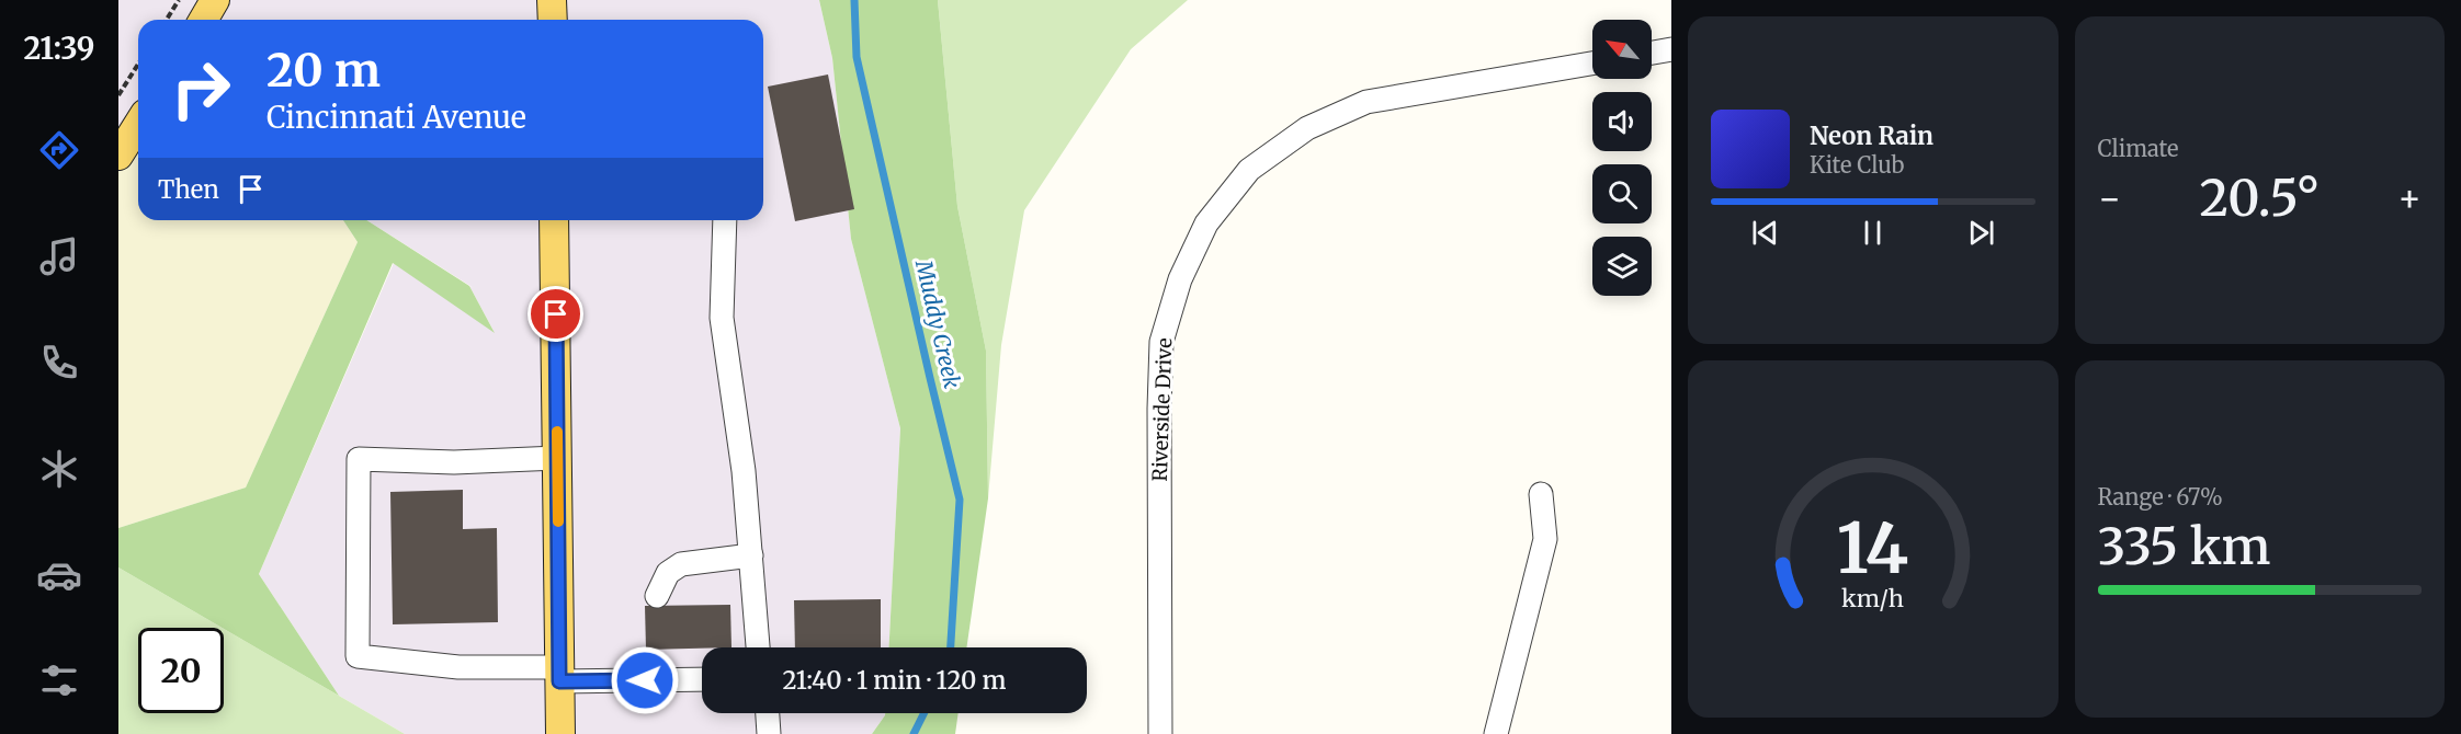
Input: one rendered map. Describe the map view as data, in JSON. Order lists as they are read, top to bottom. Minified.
{"streets":{"street":["Riverside Drive"]},"water":["Muddy Creek"],"north":"top left","page":{"tabs":"21:39","tile":["Climate",["Range · 67%","335 km"]],"turn":["20 m","Cincinnati Avenue"],"song":["Neon Rain","Kite Club"],"then":"Then","heat":["−","20.5°","+"],"limit":"20","trip":"21:40 · 1 min · 120 m","gauge":["14","km/h"]}}
